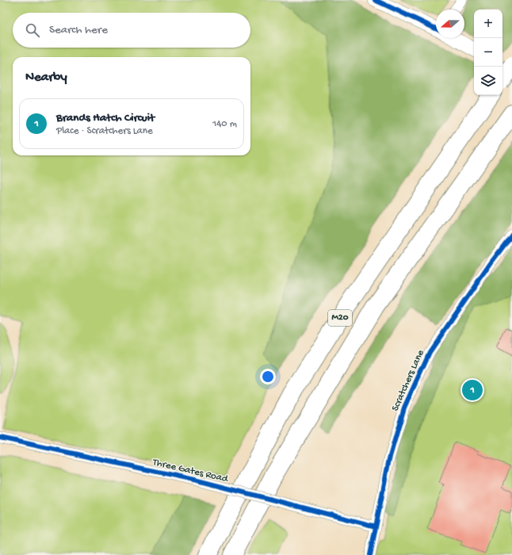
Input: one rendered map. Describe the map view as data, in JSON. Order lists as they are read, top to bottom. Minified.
{"streets":{"highway":["M20"],"street":["Scratchers Lane","Three Gates Road"]},"crossings":[["Scratchers Lane","Three Gates Road"]],"north":"left","page":{"map_buttons":["+","−"],"search":"Search here","heading":"Nearby","list":[{"mark":"1","name":"Brands Hatch Circuit","note":"Place · Scratchers Lane","value":"140 m"}],"pins":"1"}}
